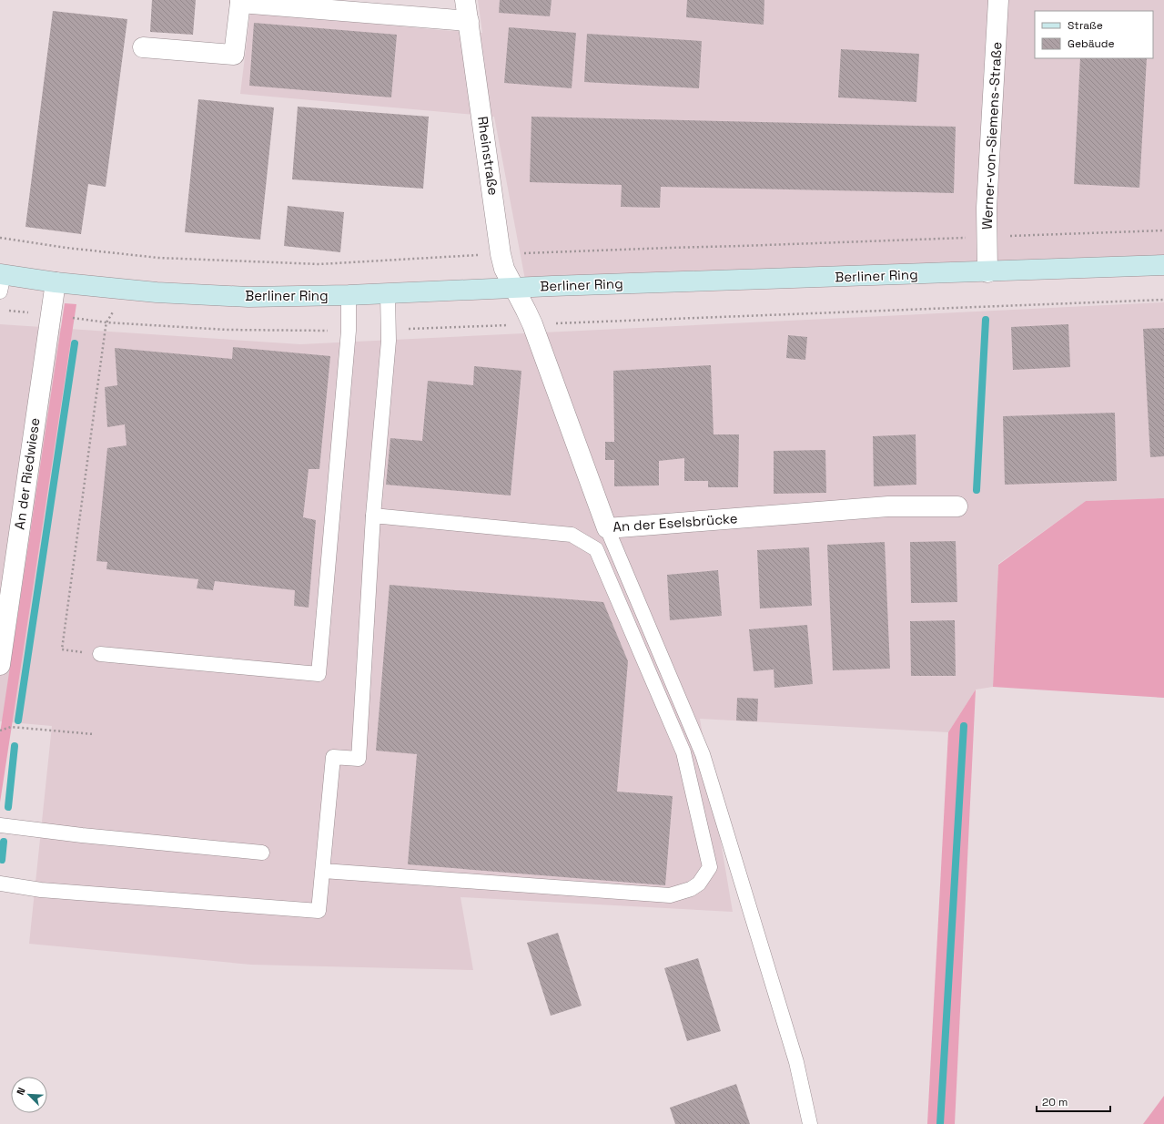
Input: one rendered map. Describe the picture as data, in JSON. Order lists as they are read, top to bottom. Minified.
{"streets":{"street":["Werner-von-Siemens-Straße","Rheinstraße","Berliner Ring","An der Riedwiese","An der Eselsbrücke"]},"crossings":[["Werner-von-Siemens-Straße","Berliner Ring"],["Rheinstraße","Berliner Ring"],["Rheinstraße","An der Eselsbrücke"],["Berliner Ring","An der Riedwiese"],["Berliner Ring","An der Eselsbrücke"]],"legend":["Straße","Gebäude"],"scale_bar":"20 m","north":"top left"}
